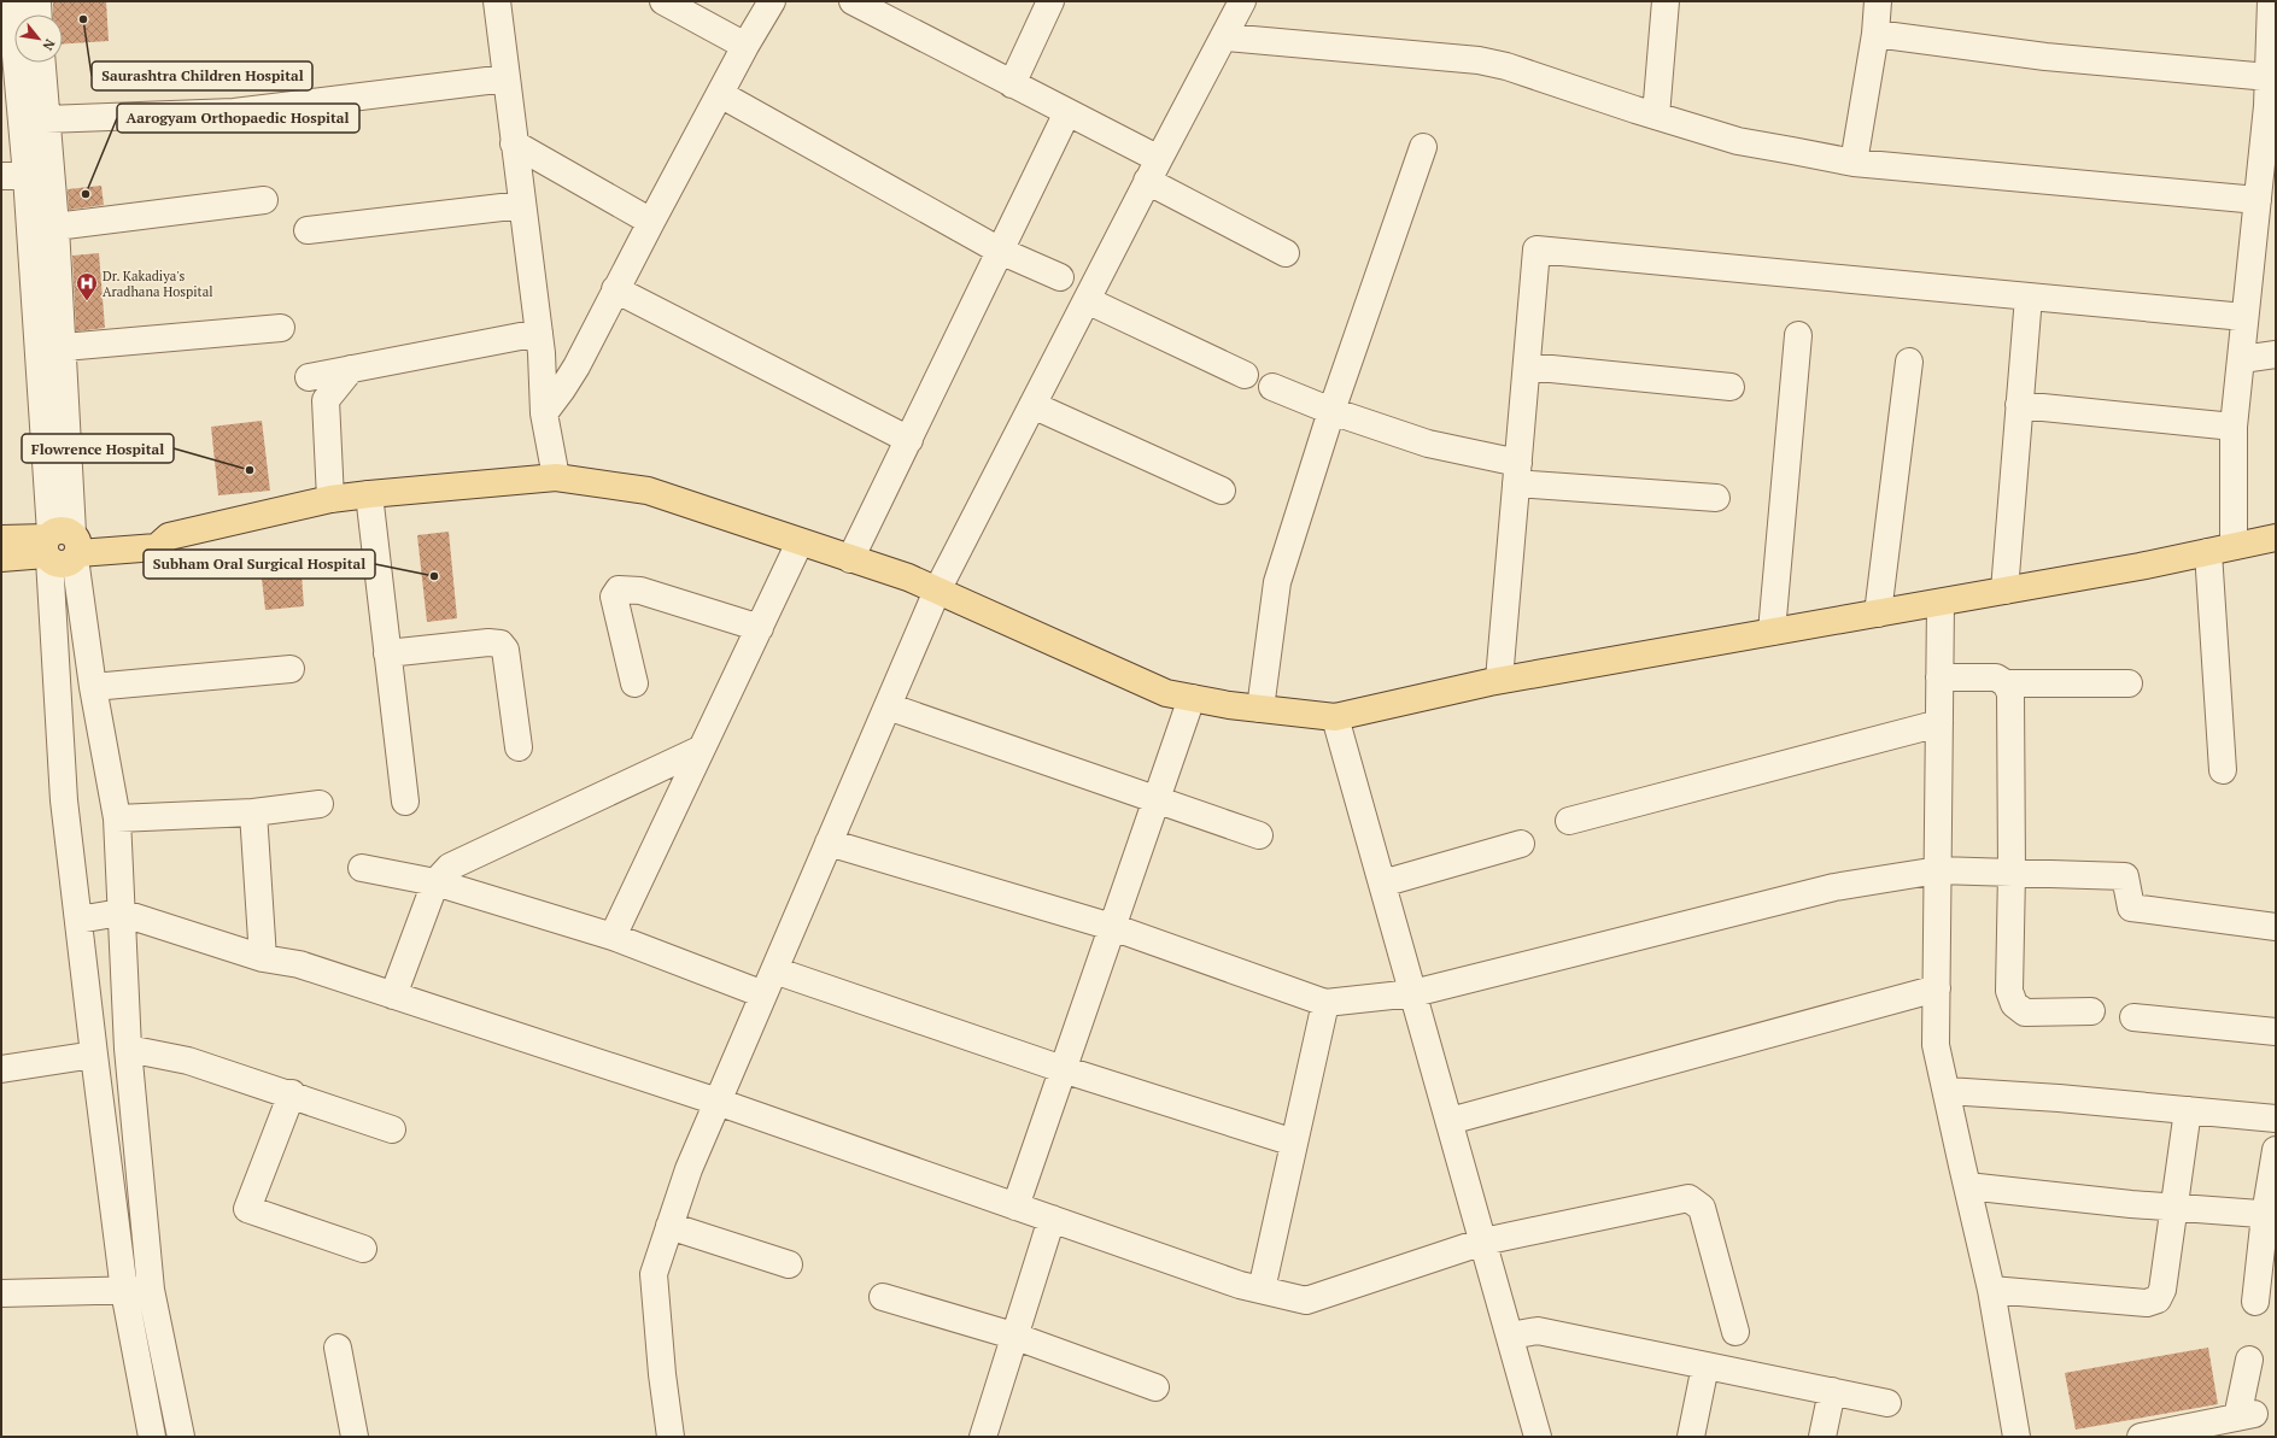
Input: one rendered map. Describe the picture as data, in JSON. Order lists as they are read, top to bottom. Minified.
{"places":{"other":["Saurashtra Children Hospital","Aarogyam Orthopaedic Hospital","Flowrence Hospital","Subham Oral Surgical Hospital"],"hospital":["Dr. Kakadiya's Aradhana Hospital"]},"north":"bottom right"}
